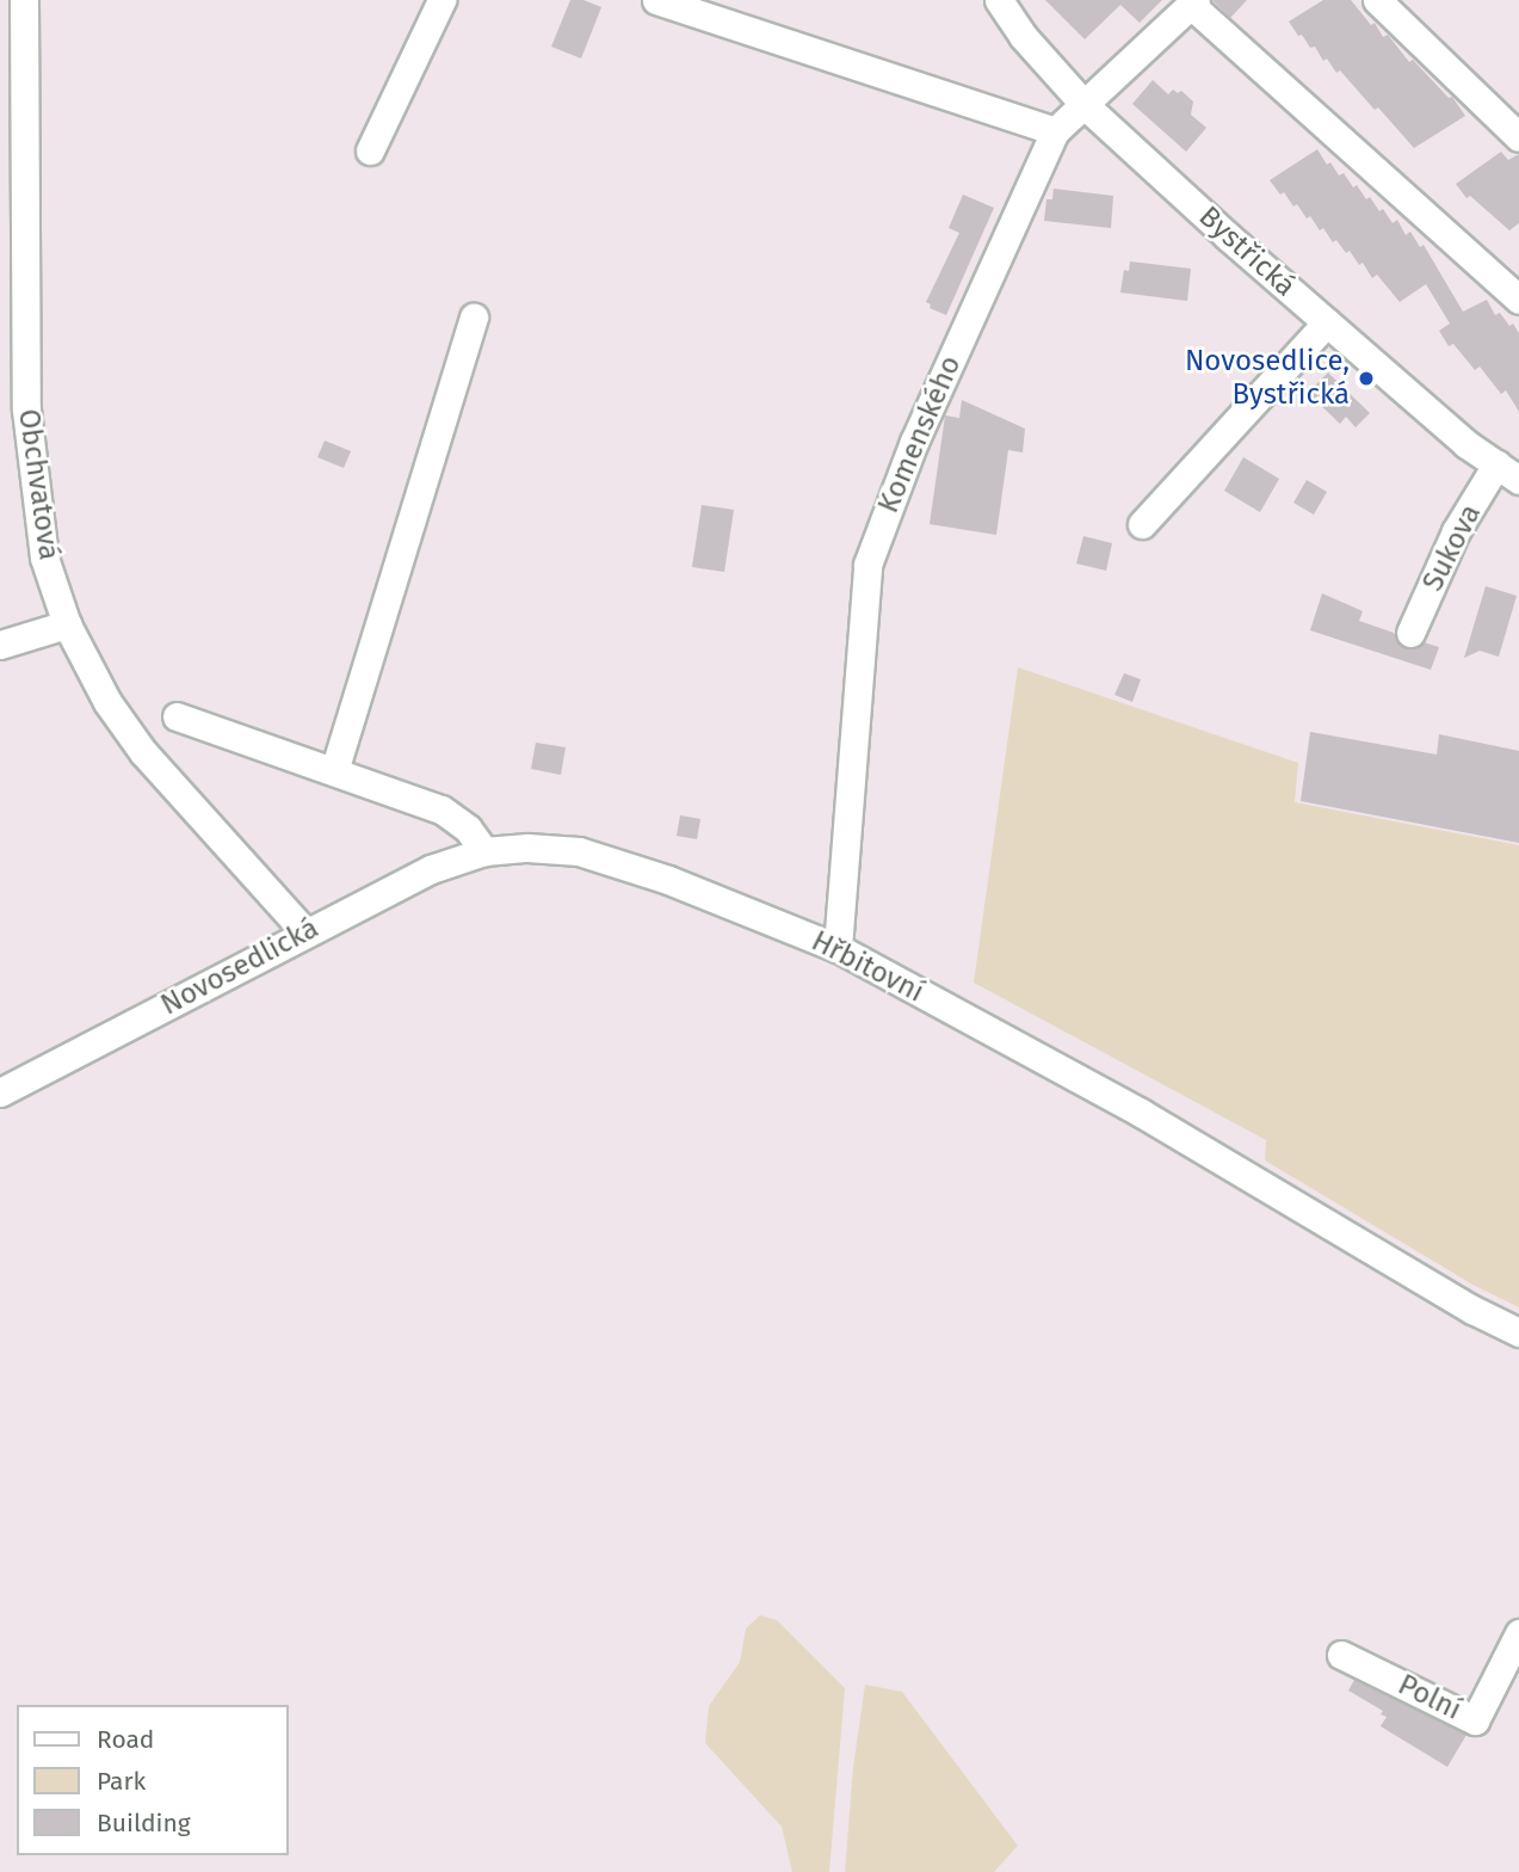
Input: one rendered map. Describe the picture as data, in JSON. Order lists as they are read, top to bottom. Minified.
{"streets":{"street":["Bystřická","Komenského","Obchvatová","Sukova","Novosedlická","Hřbitovní","Polní"]},"crossings":[["Bystřická","Komenského"],["Bystřická","Sukova"],["Komenského","Hřbitovní"],["Obchvatová","Novosedlická"],["Novosedlická","Hřbitovní"]],"places":["Novosedlice, Bystřická"],"legend":["Road","Park","Building"]}
